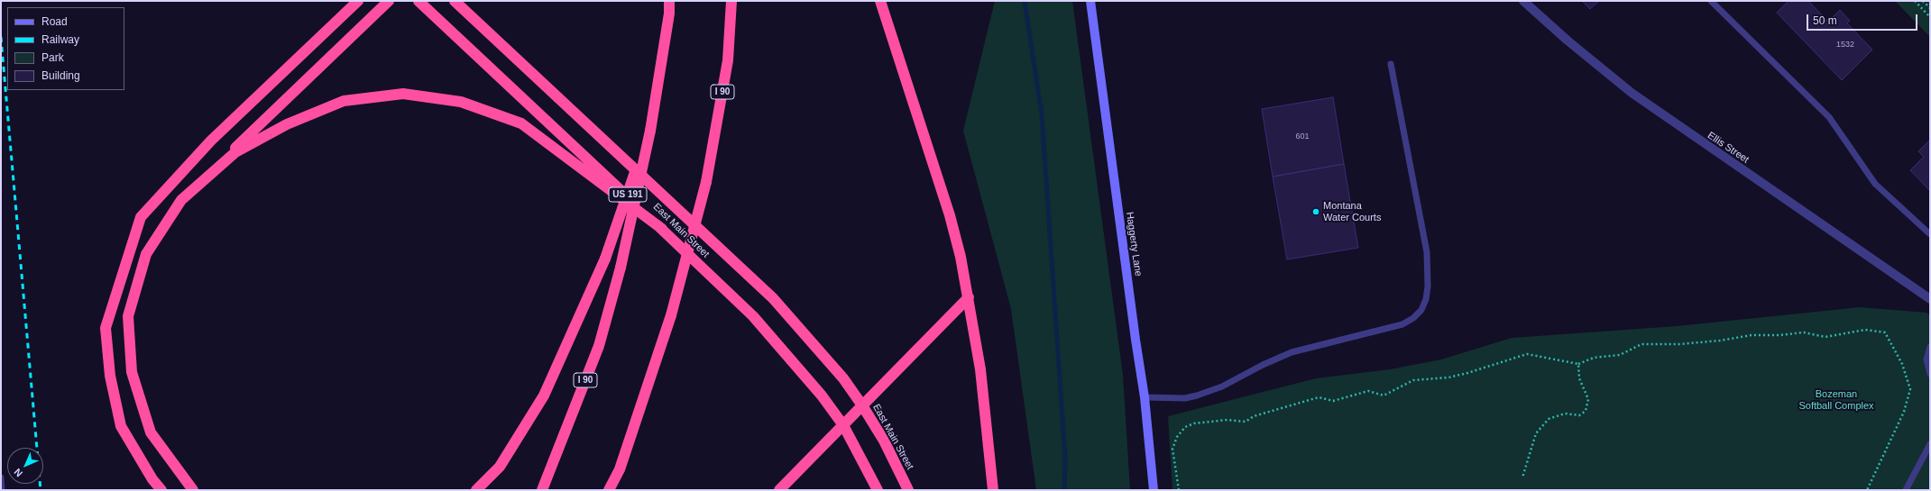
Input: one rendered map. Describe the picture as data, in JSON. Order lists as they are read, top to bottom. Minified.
{"streets":{"highway":["I 90","US 191","East Main Street"],"street":["Ellis Street","Haggerty Lane"]},"crossings":[["I 90","US 191"]],"parks":["Bozeman Softball Complex"],"places":["Montana Water Courts"],"house_numbers":["1532","601"],"legend":["Road","Railway","Park","Building"],"scale_bar":"50 m","north":"bottom left"}
